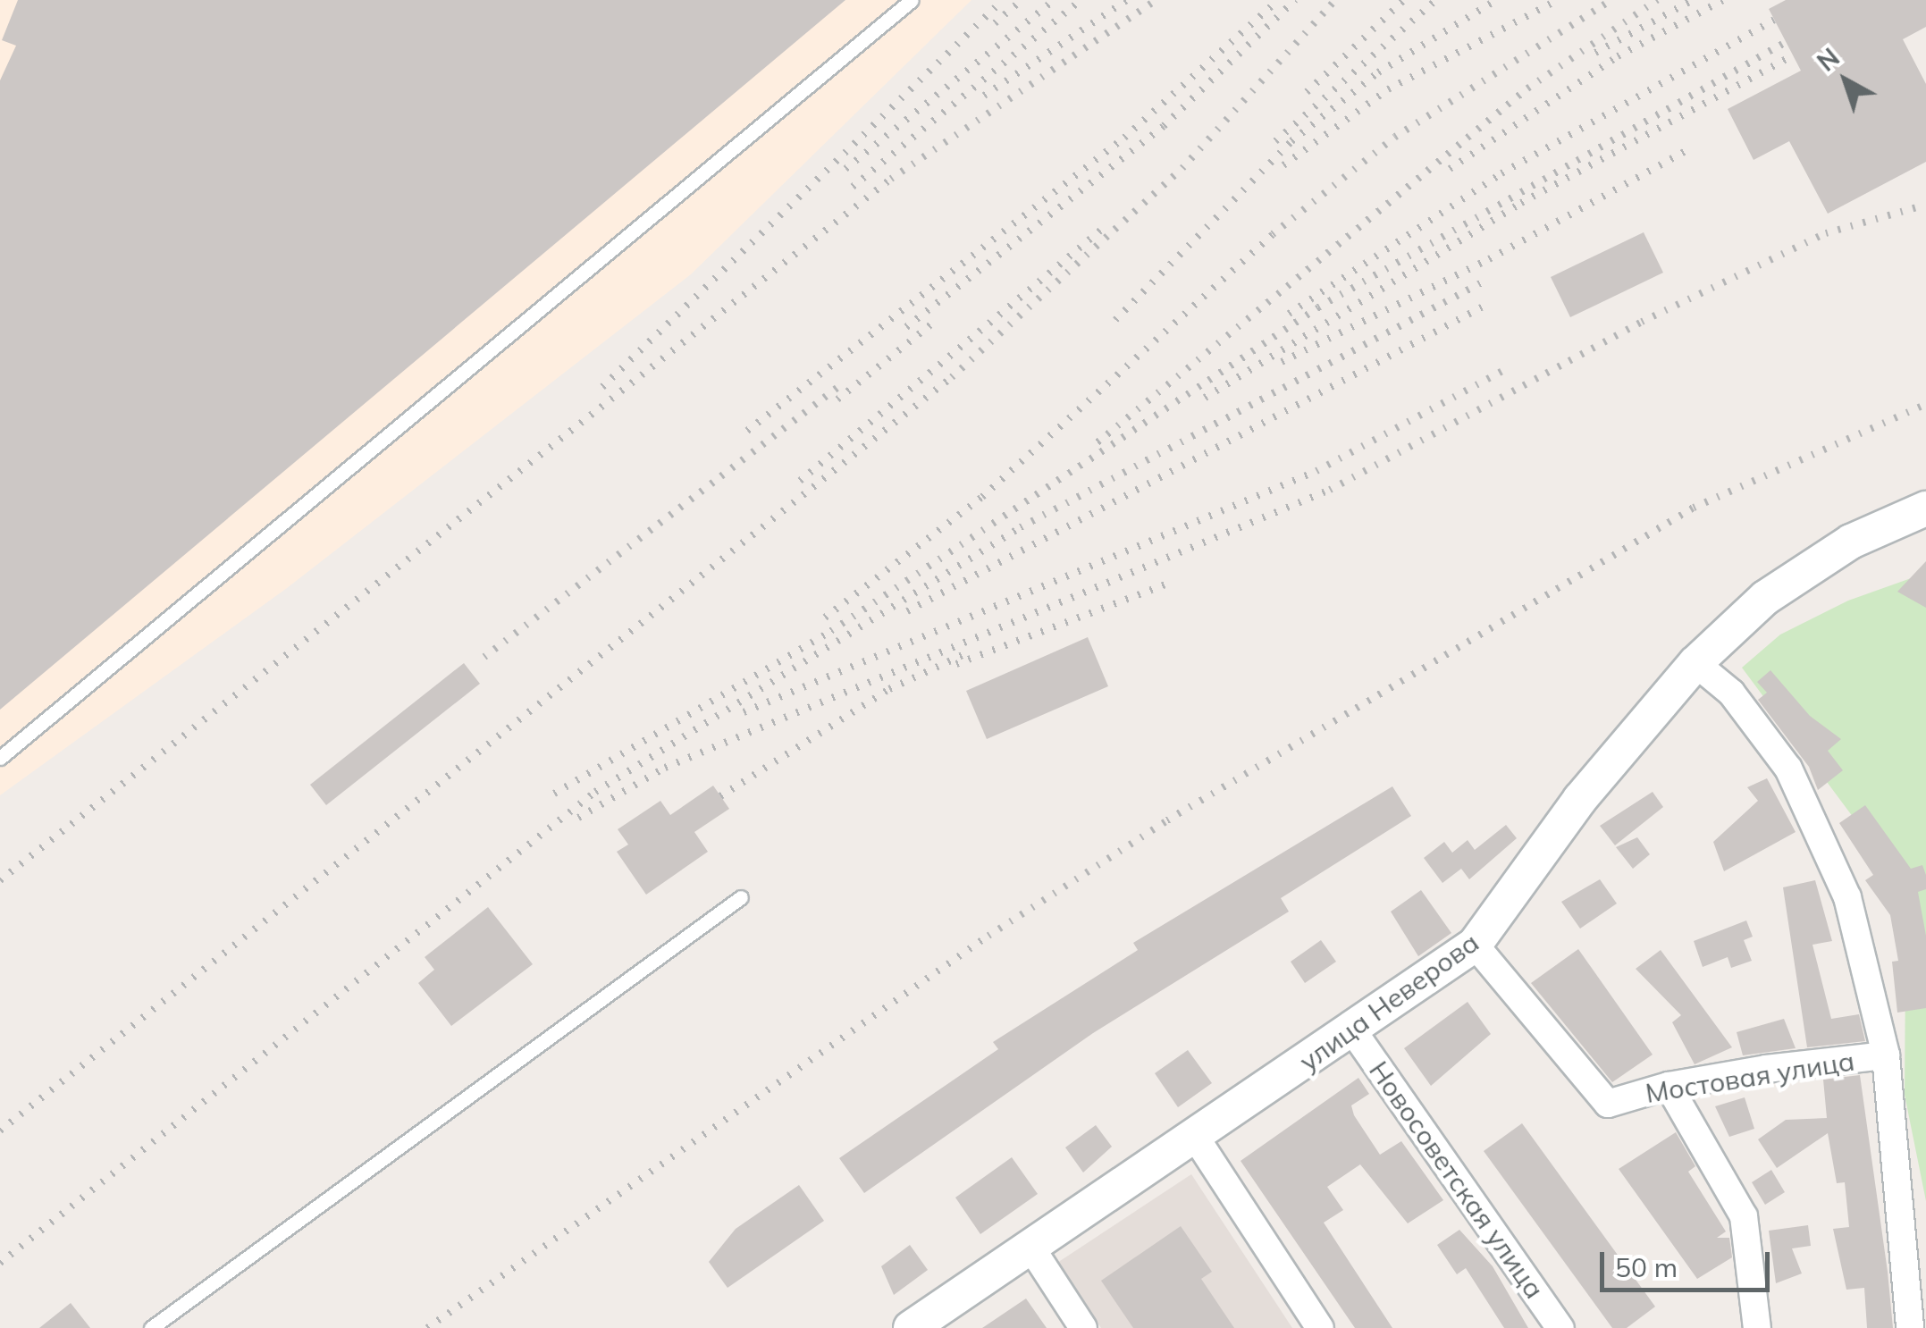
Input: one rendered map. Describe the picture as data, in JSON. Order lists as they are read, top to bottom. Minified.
{"streets":{"street":["улица Неверова","Мостовая улица","Новосоветская улица"]},"crossings":[["улица Неверова","Мостовая улица"],["улица Неверова","Новосоветская улица"]],"scale_bar":"50 m","north":"top left"}
